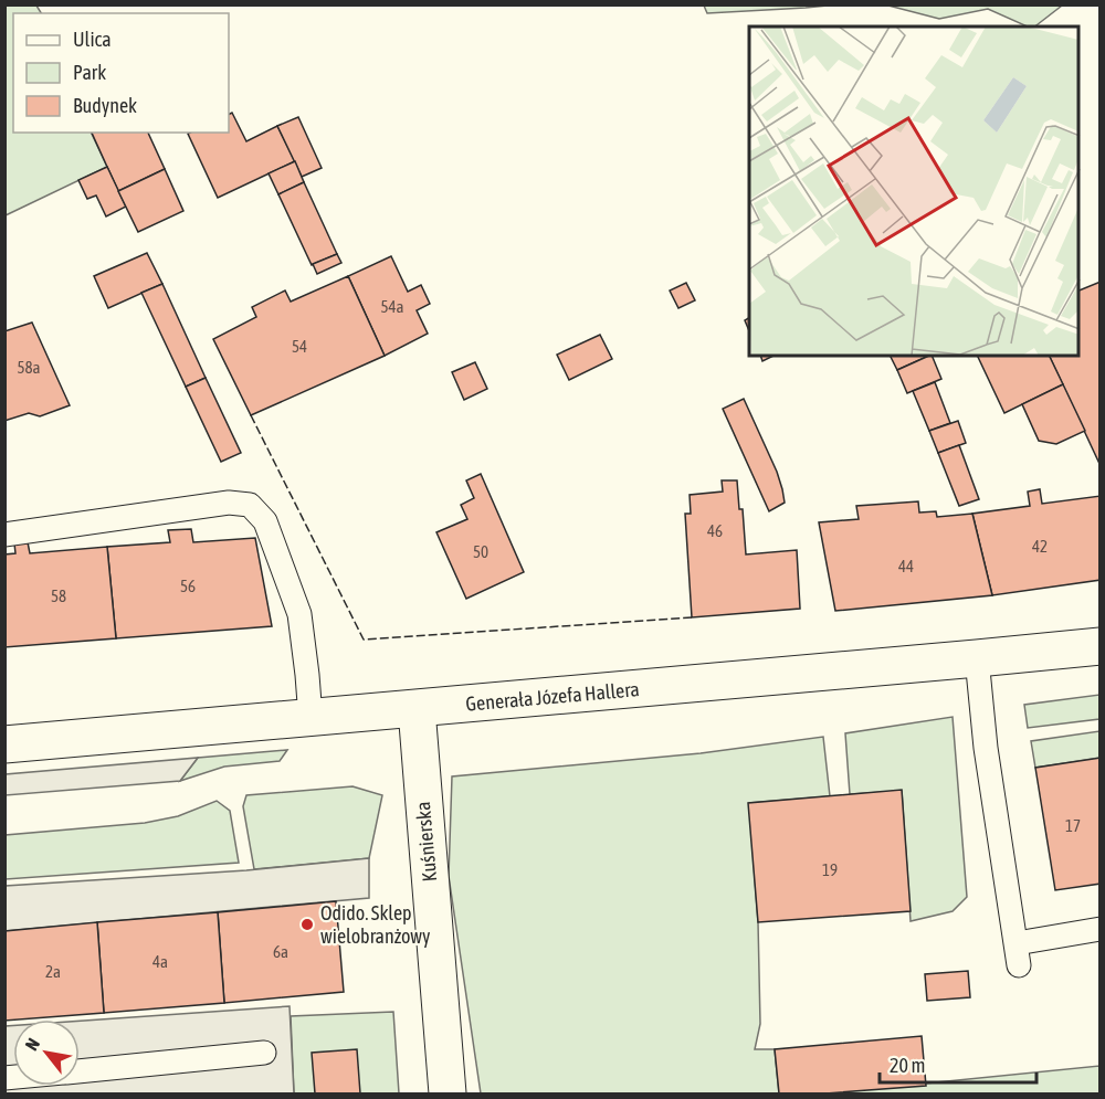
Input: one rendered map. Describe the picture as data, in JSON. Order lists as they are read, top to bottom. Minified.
{"streets":{"street":["Generała Józefa Hallera","Kuśnierska"]},"crossings":[["Generała Józefa Hallera","Kuśnierska"]],"places":["Odido. Sklep wielobranżowy"],"house_numbers":["54a","54","58a","46","42","50","44","56","58","17","19","6a","4a","2a"],"legend":["Ulica","Park","Budynek"],"scale_bar":"20 m","north":"top left"}
